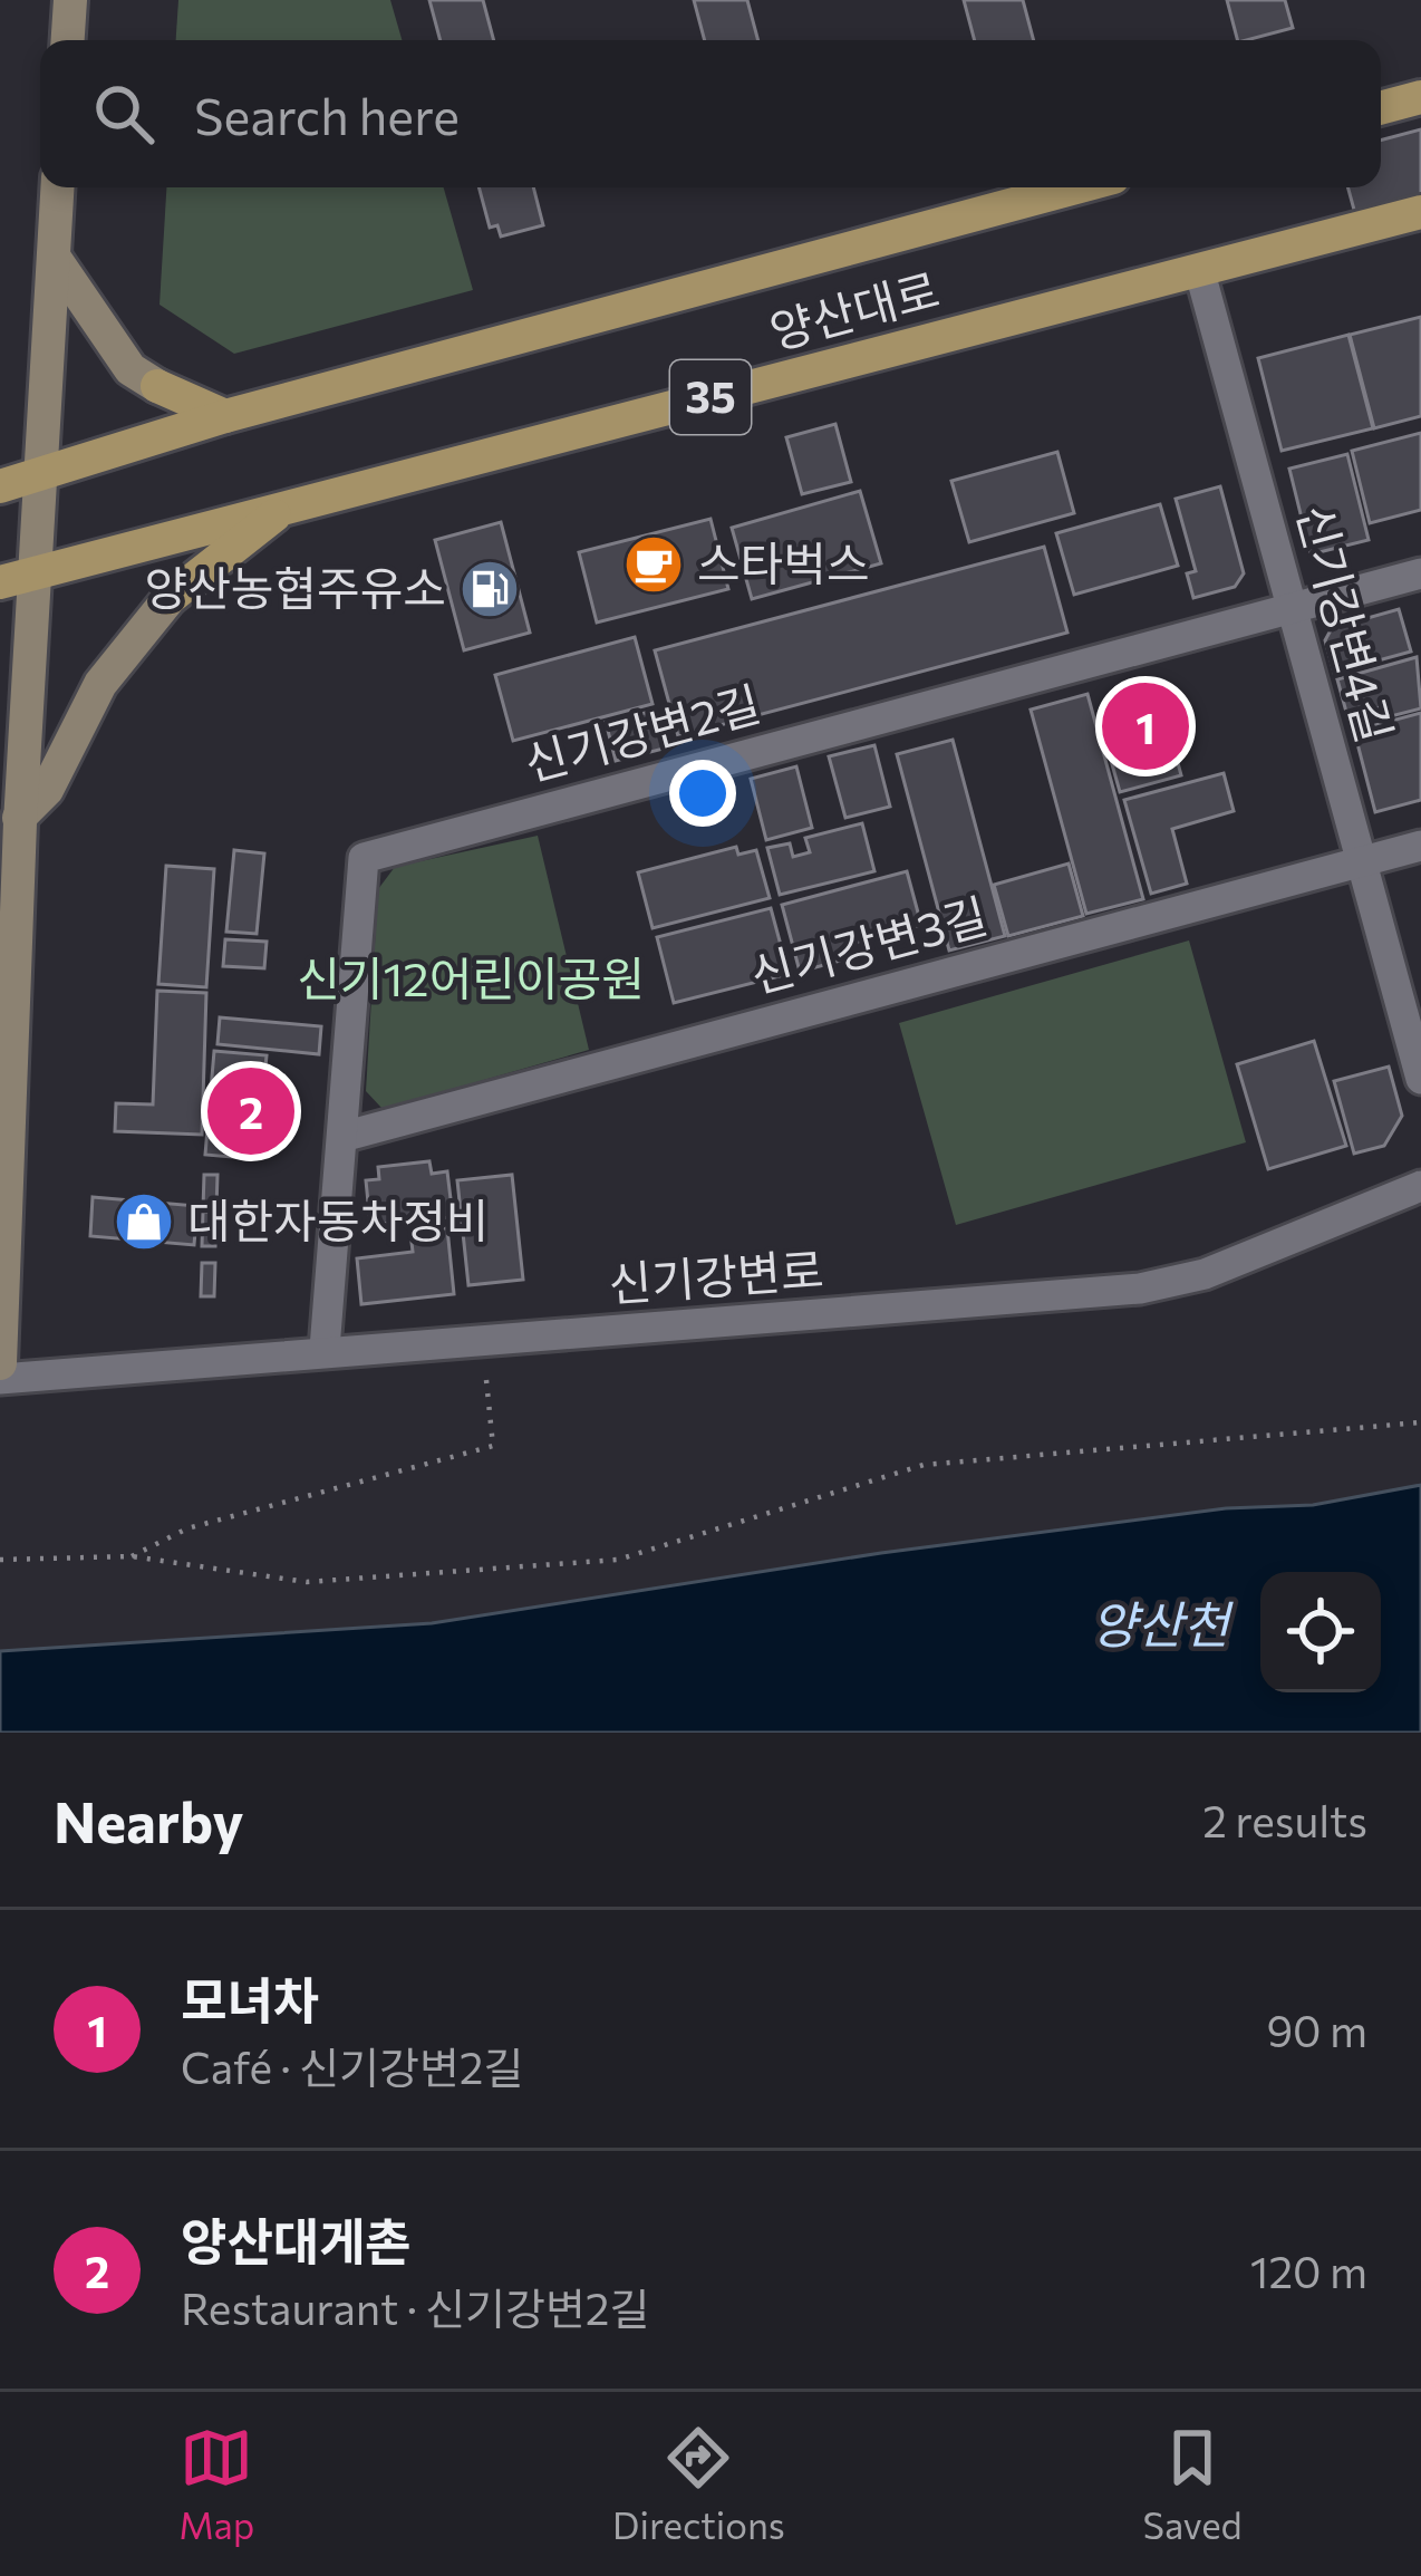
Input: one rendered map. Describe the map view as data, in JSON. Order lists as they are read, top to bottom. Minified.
{"streets":{"main road":["양산대로","35"],"street":["신기강변4길","신기강변2길","신기강변3길","신기강변로"]},"crossings":[["양산대로","신기강변4길"],["신기강변4길","신기강변2길"],["신기강변4길","신기강변3길"],["신기강변2길","신기강변3길"],["신기강변2길","신기강변로"]],"water":["양산천"],"parks":["신기12어린이공원"],"places":{"cafe":["스타벅스"],"fuel station":["양산농협주유소"],"shop":["대한자동차정비"]},"page":{"search":"Search here","pins":["1","2"],"heading":["Nearby","2 results"],"list":[{"mark":"1","name":"모녀차","note":"Café · 신기강변2길","value":"90 m"},{"mark":"2","name":"양산대게촌","note":"Restaurant · 신기강변2길","value":"120 m"}],"nav":["Map","Directions","Saved"]}}
